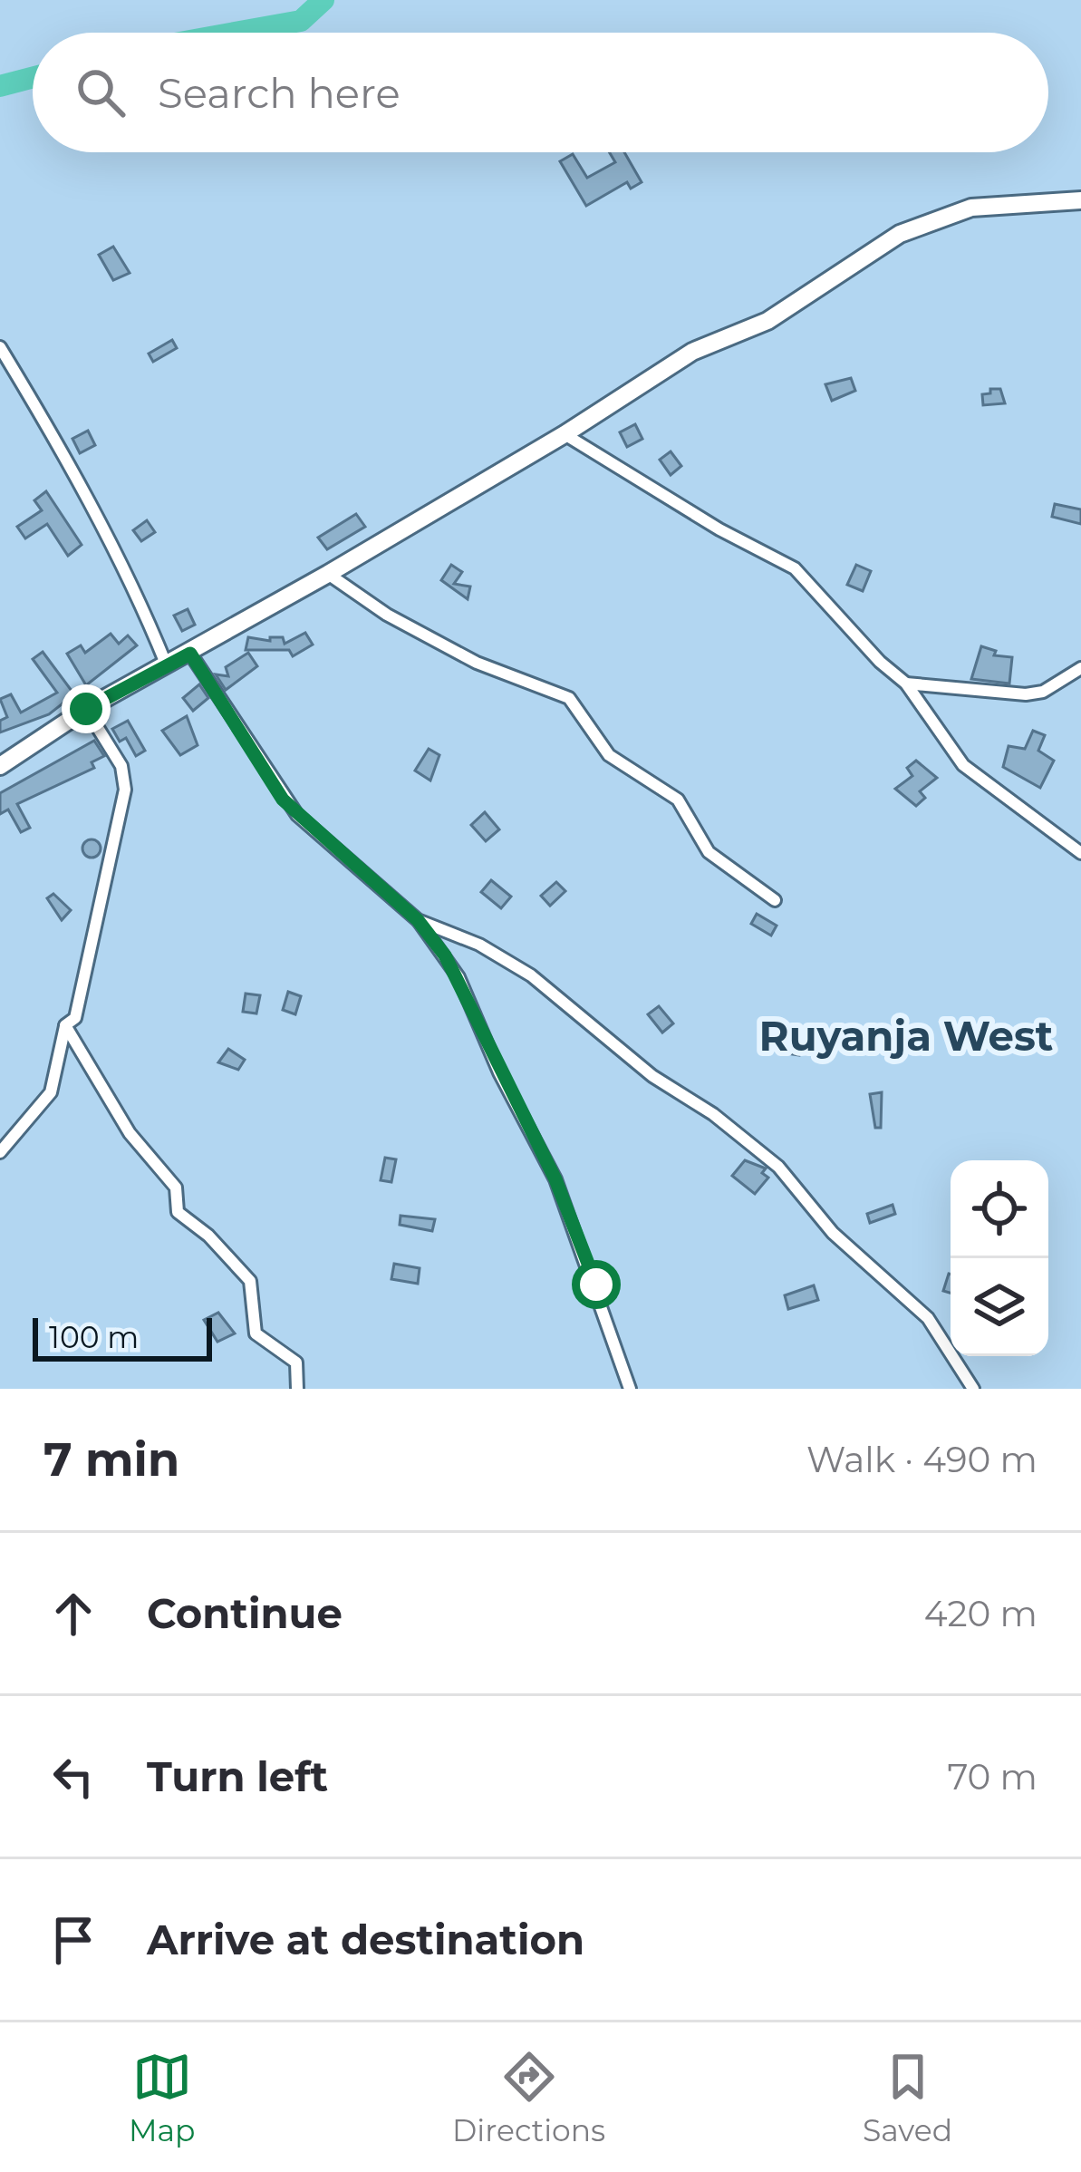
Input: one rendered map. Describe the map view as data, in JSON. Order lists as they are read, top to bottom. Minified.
{"districts":["Ruyanja West"],"scale_bar":"100 m","page":{"search":"Search here","scale":"100 m","heading":["7 min","Walk · 490 m"],"list":[["Continue","420 m"],["Turn left","70 m"],"Arrive at destination"],"nav":["Map","Directions","Saved"]}}
